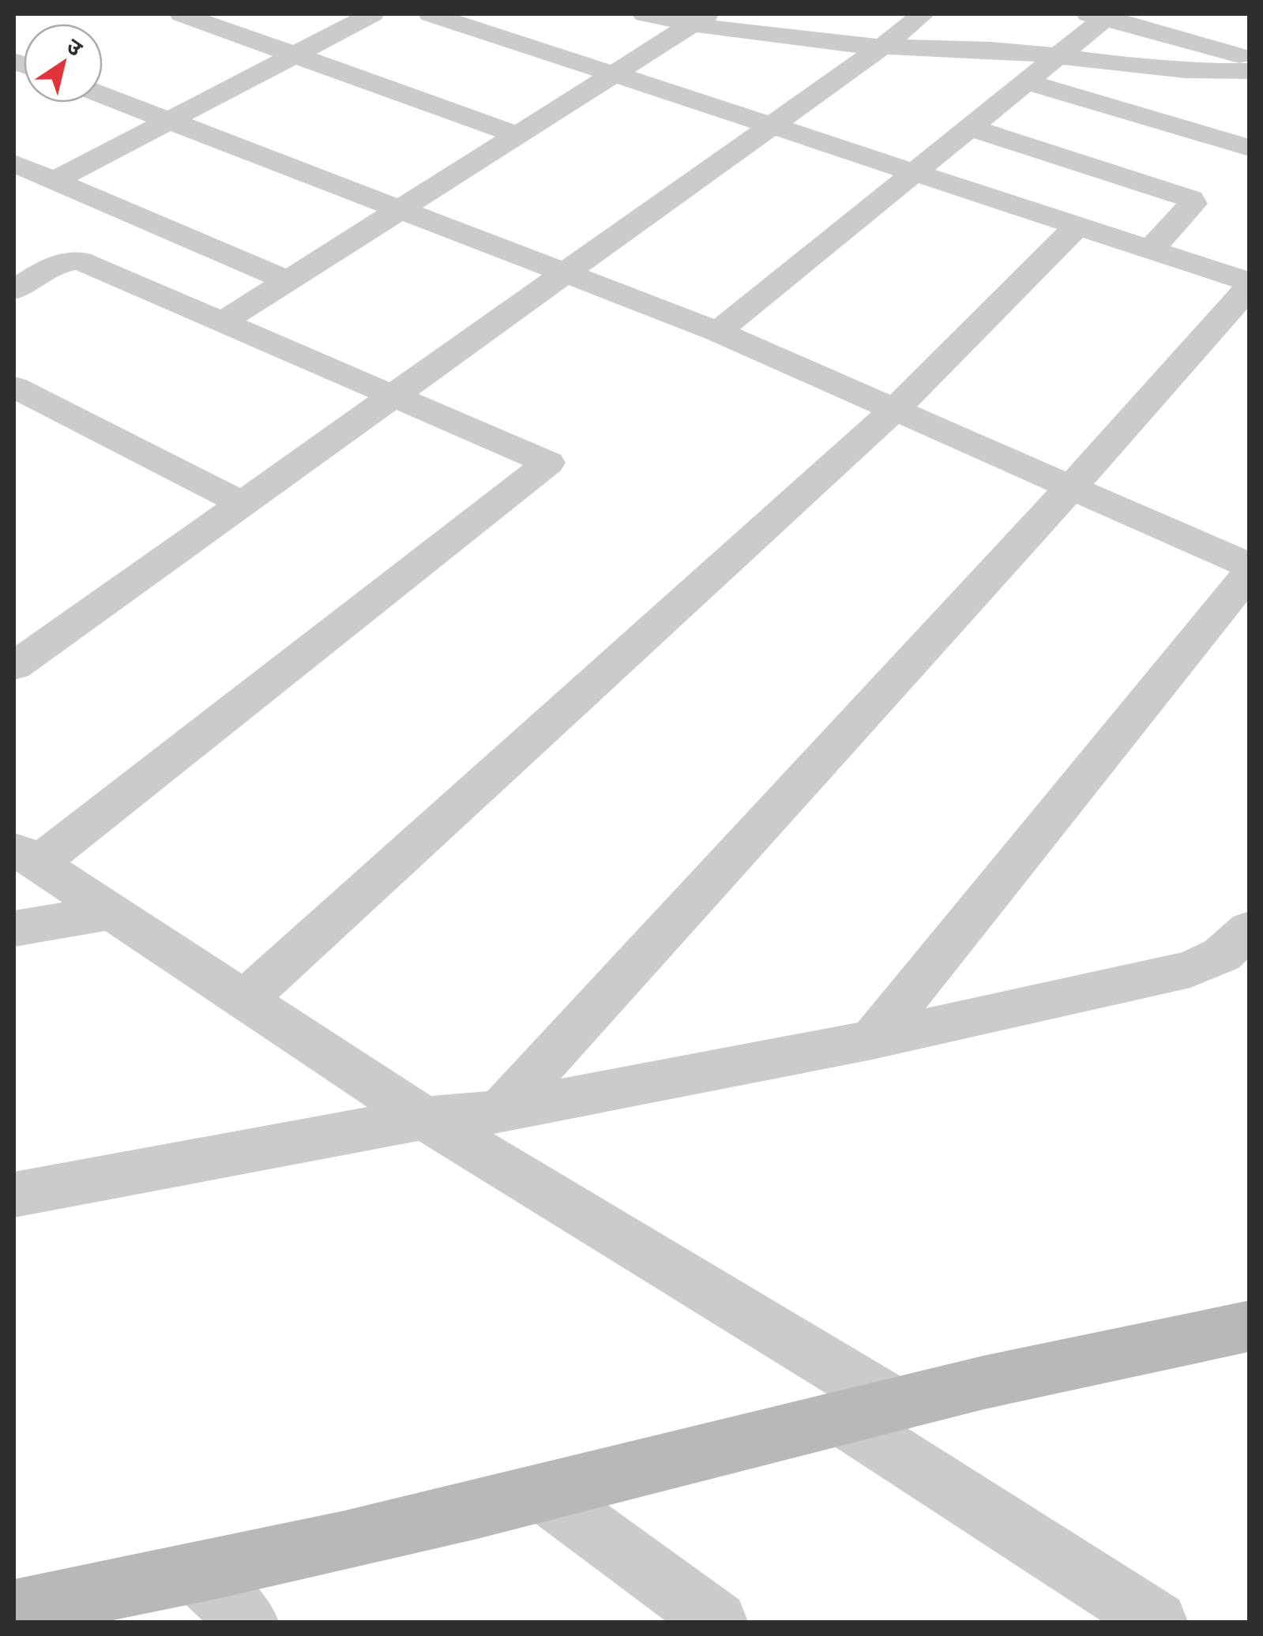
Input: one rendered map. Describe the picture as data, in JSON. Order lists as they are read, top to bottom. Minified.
{"north":"top right"}
